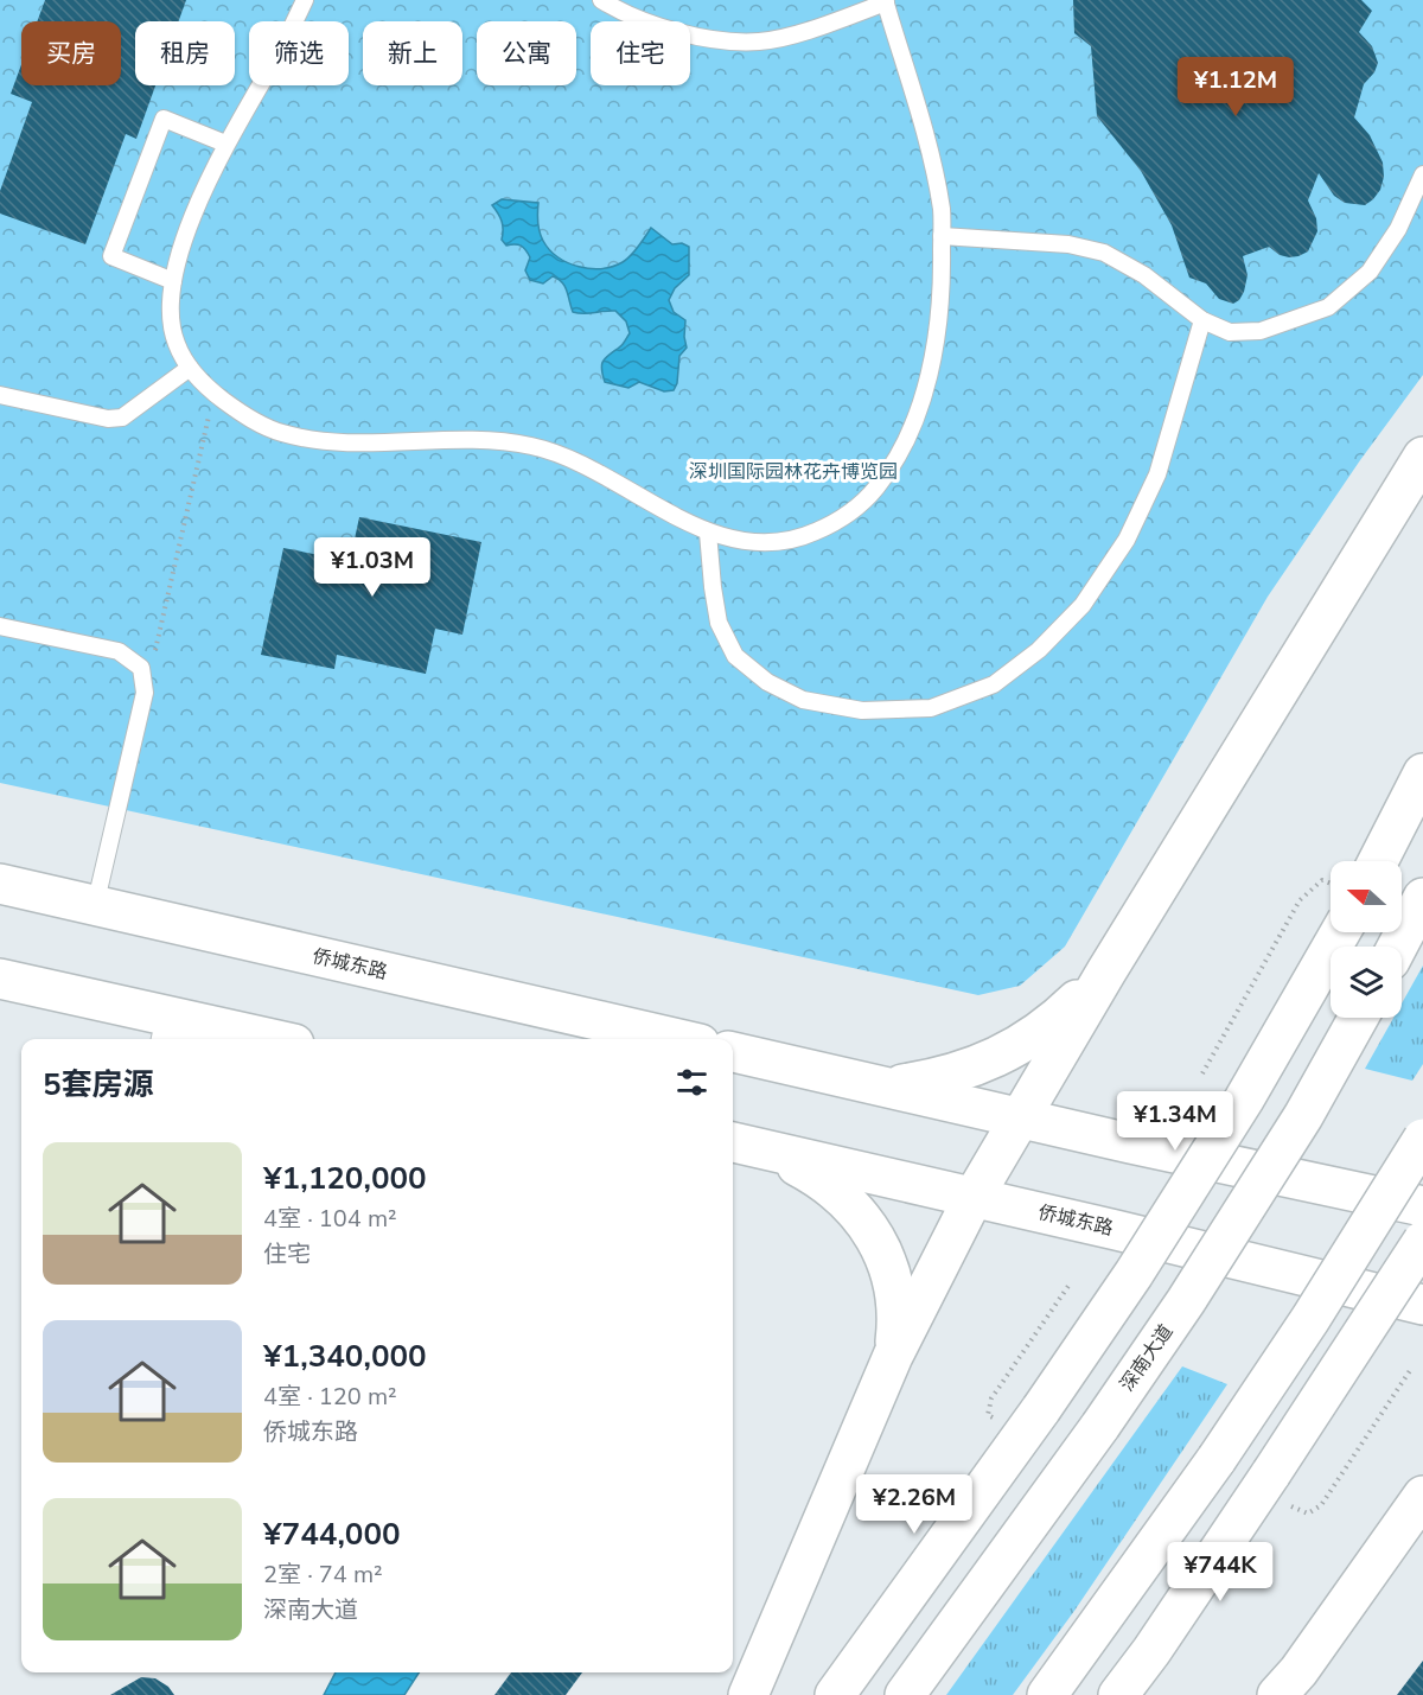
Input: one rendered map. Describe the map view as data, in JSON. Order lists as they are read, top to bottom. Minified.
{"streets":{"main road":["侨城东路","深南大道"]},"parks":["深圳国际园林花卉博览园"],"north":"left","page":{"chip":["买房","租房","筛选","新上","公寓","住宅"],"price":["¥1.12M","¥1.03M","¥1.34M","¥2.26M","¥744K"],"heading":"5套房源","list":[{"name":"¥1,120,000","note":"4室 · 104 m² · 住宅"},{"name":"¥1,340,000","note":"4室 · 120 m² · 侨城东路"},{"name":"¥744,000","note":"2室 · 74 m² · 深南大道"}]}}
